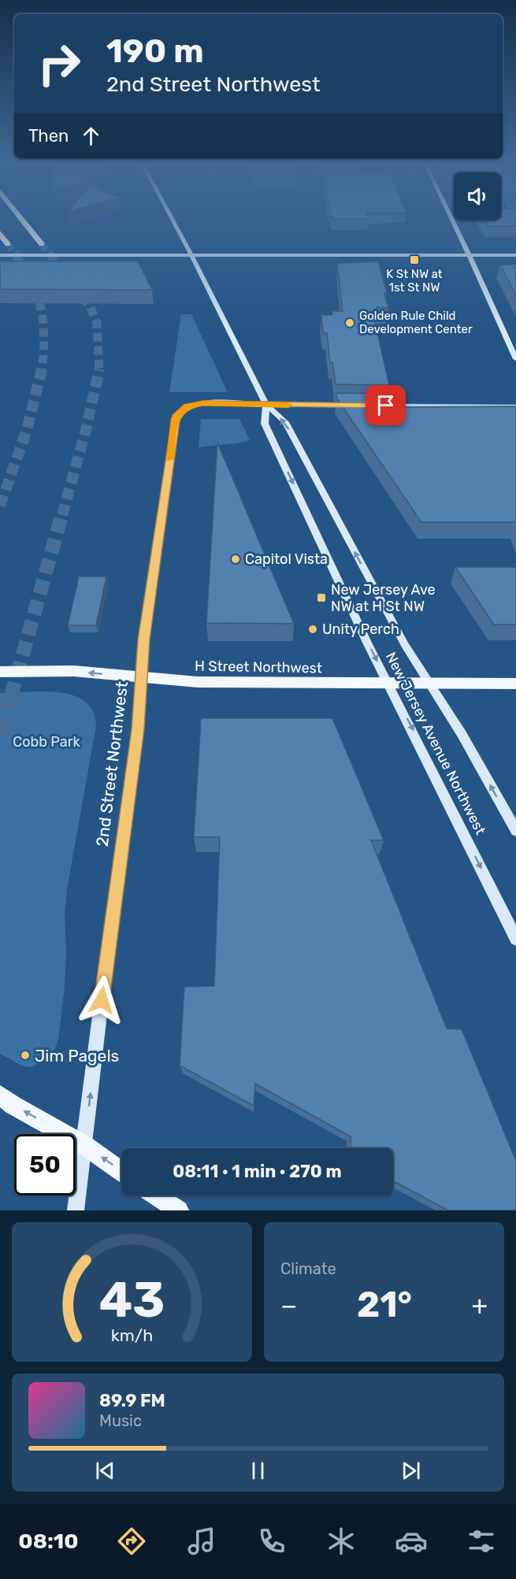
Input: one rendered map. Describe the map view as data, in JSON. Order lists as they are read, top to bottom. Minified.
{"streets":{"main road":["H Street Northwest","New Jersey Avenue Northwest","2nd Street Northwest"]},"crossings":[["H Street Northwest","New Jersey Avenue Northwest"],["H Street Northwest","2nd Street Northwest"],["New Jersey Avenue Northwest","2nd Street Northwest"]],"one_way":["2nd Street Northwest"],"parks":["Cobb Park"],"places":{"transit":["K St NW at 1st St NW","New Jersey Ave NW at H St NW"],"other":["Golden Rule Child Development Center","Capitol Vista","Unity Perch","Jim Pagels"]},"page":{"turn":["190 m","2nd Street Northwest"],"then":"Then","limit":"50","trip":"08:11 · 1 min · 270 m","tile":"Climate","heat":["−","21°","+"],"song":["89.9 FM","Music"],"tabs":"08:10","gauge":["43","km/h"]}}
